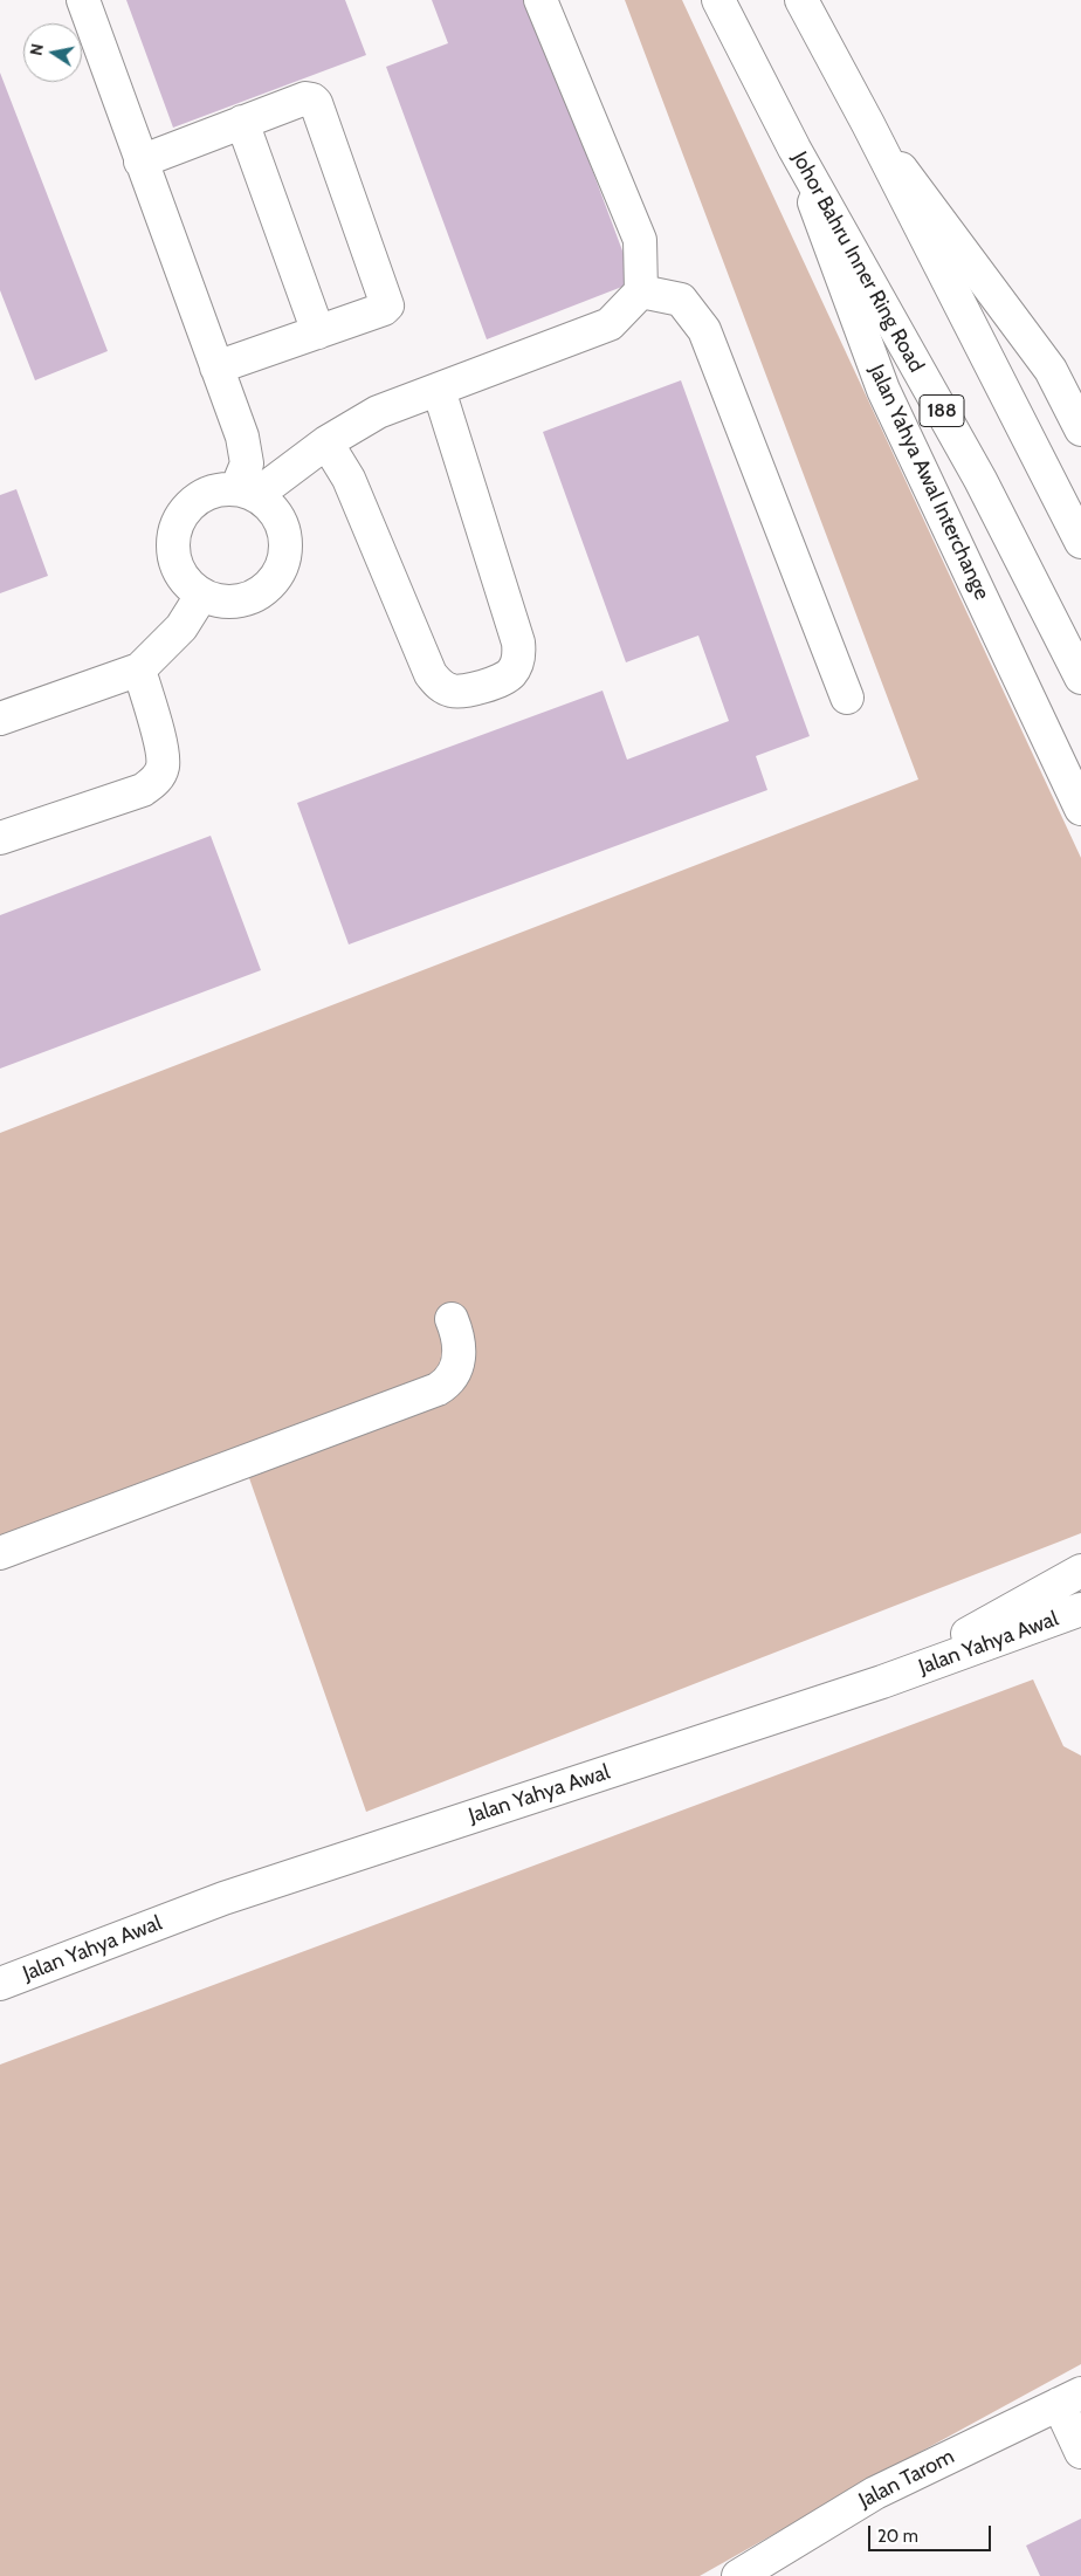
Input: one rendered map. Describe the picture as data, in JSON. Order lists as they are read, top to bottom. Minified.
{"streets":{"main road":["Johor Bahru Inner Ring Road","188","Jalan Yahya Awal Interchange","Jalan Yahya Awal","Jalan Tarom"]},"crossings":[["Johor Bahru Inner Ring Road","Jalan Yahya Awal Interchange"]],"scale_bar":"20 m","north":"left"}
